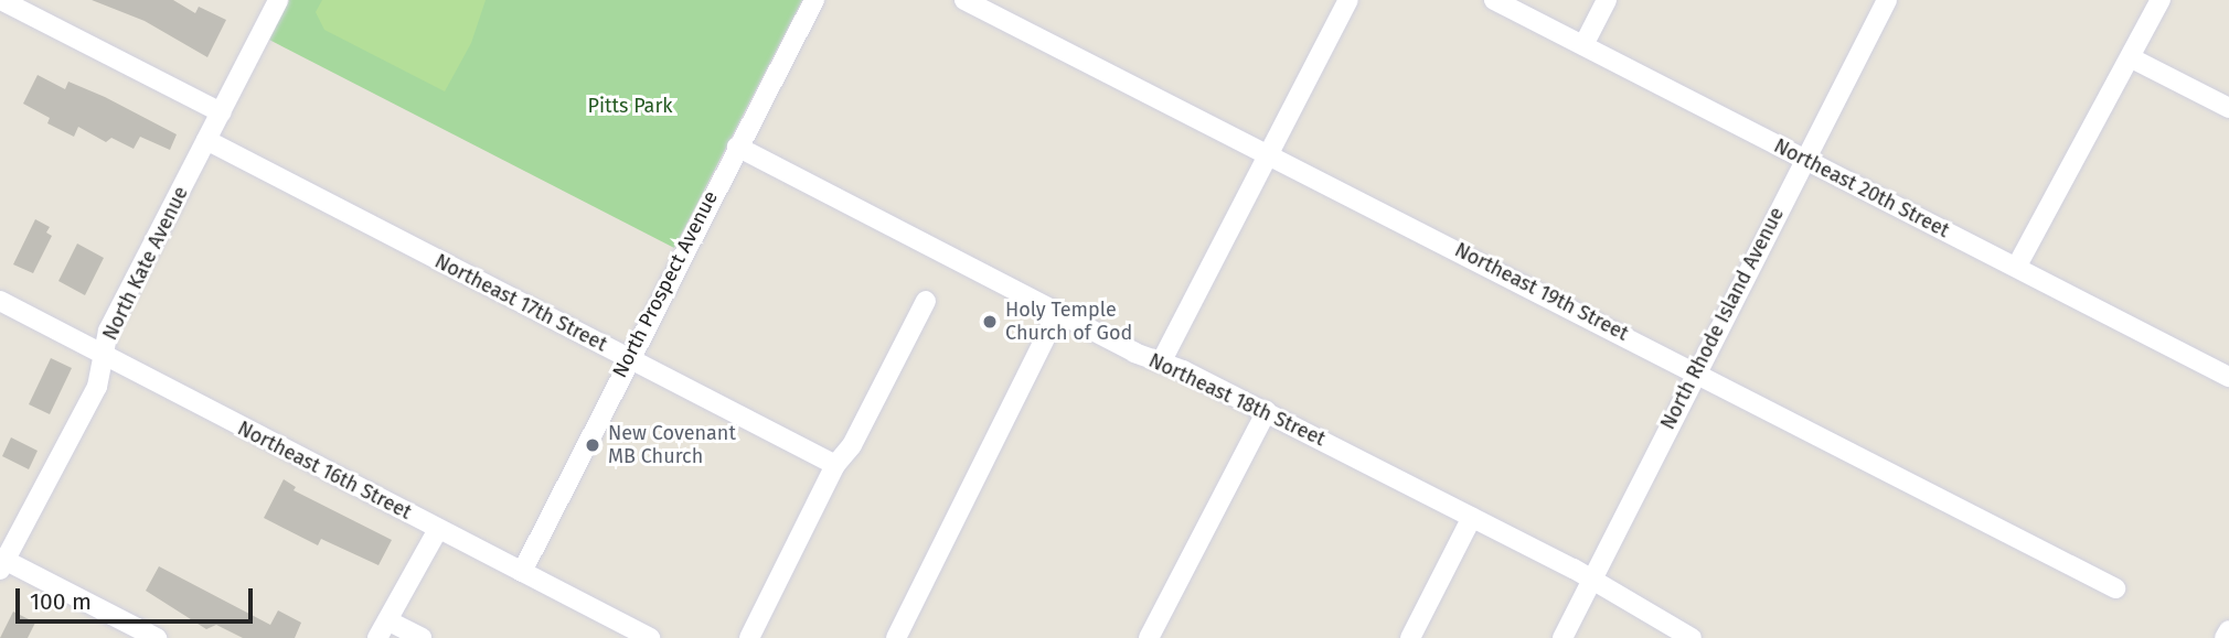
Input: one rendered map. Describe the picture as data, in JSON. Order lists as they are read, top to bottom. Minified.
{"streets":{"street":["Northeast 20th Street","North Kate Avenue","North Prospect Avenue","Northeast 19th Street","Northeast 17th Street","North Rhode Island Avenue","Northeast 18th Street","Northeast 16th Street"]},"crossings":[["Northeast 20th Street","North Rhode Island Avenue"],["North Kate Avenue","Northeast 17th Street"],["North Kate Avenue","Northeast 16th Street"],["North Prospect Avenue","Northeast 17th Street"],["North Prospect Avenue","Northeast 18th Street"],["North Prospect Avenue","Northeast 16th Street"],["Northeast 19th Street","North Rhode Island Avenue"],["North Rhode Island Avenue","Northeast 18th Street"]],"parks":["Pitts Park"],"places":["Holy Temple Church of God","New Covenant MB Church"],"scale_bar":"100 m"}
